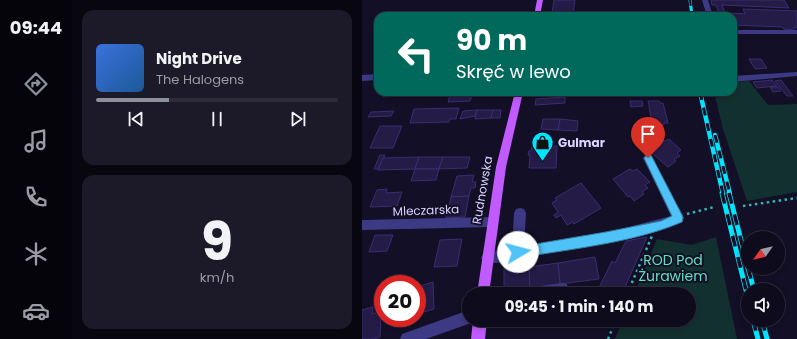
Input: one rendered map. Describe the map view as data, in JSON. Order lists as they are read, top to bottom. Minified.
{"streets":{"main road":["Rudnowska"],"street":["Mleczarska"]},"crossings":[["Rudnowska","Mleczarska"]],"parks":["ROD Pod Żurawiem"],"places":{"shop":["Gulmar"]},"north":"bottom left","page":{"tabs":"09:44","turn":["90 m","Skręć w lewo"],"song":["Night Drive","The Halogens"],"tile":["9","km/h"],"limit":"20","trip":"09:45 · 1 min · 140 m"}}
